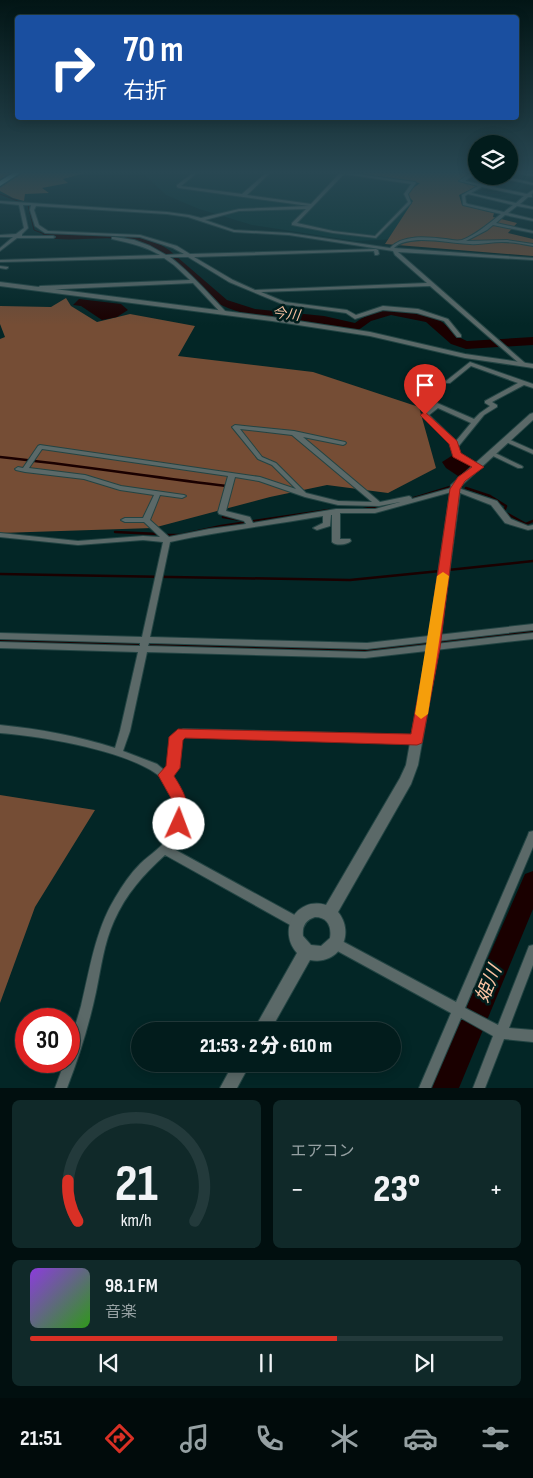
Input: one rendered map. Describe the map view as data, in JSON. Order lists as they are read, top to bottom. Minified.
{"water":["今川","姫川"],"page":{"turn":["70 m","右折"],"limit":"30","trip":"21:53 · 2 分 · 610 m","tile":"エアコン","heat":["−","23°","+"],"song":["98.1 FM","音楽"],"tabs":"21:51","gauge":["21","km/h"]}}
